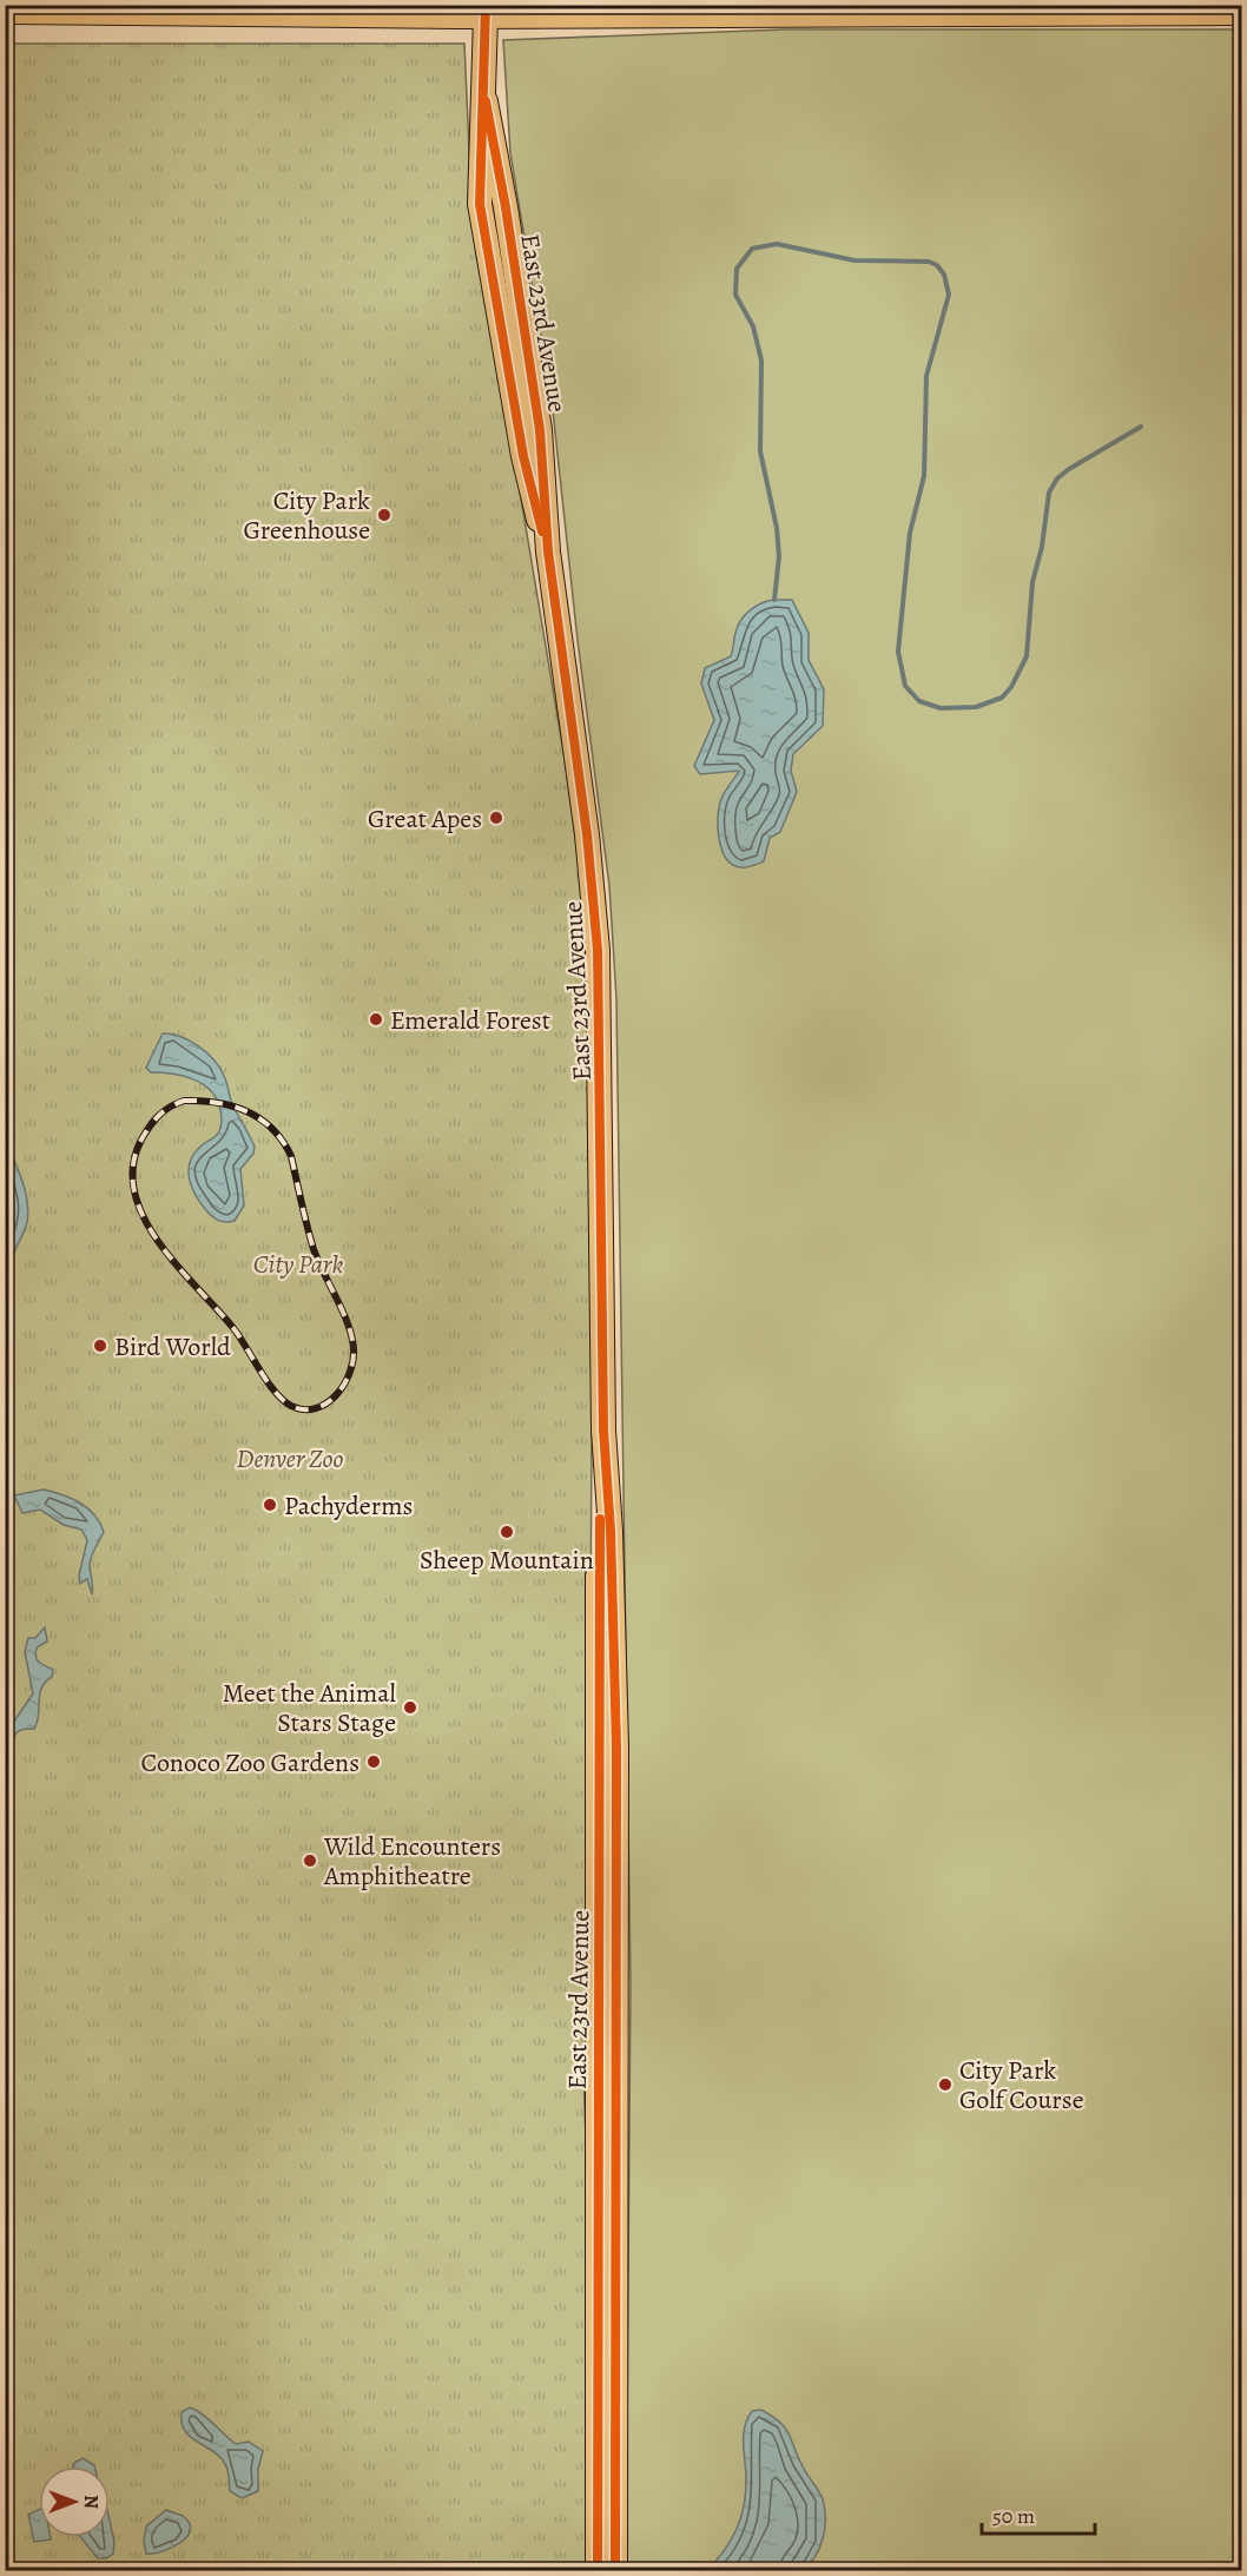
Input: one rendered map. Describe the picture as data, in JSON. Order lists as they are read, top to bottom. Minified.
{"streets":{"main road":["East 23rd Avenue"]},"parks":["City Park","Denver Zoo"],"places":["City Park Greenhouse","Great Apes","Emerald Forest","Bird World","Pachyderms","Sheep Mountain","Meet the Animal Stars Stage","Conoco Zoo Gardens","Wild Encounters Amphitheatre","City Park Golf Course"],"scale_bar":"50 m","north":"right"}
